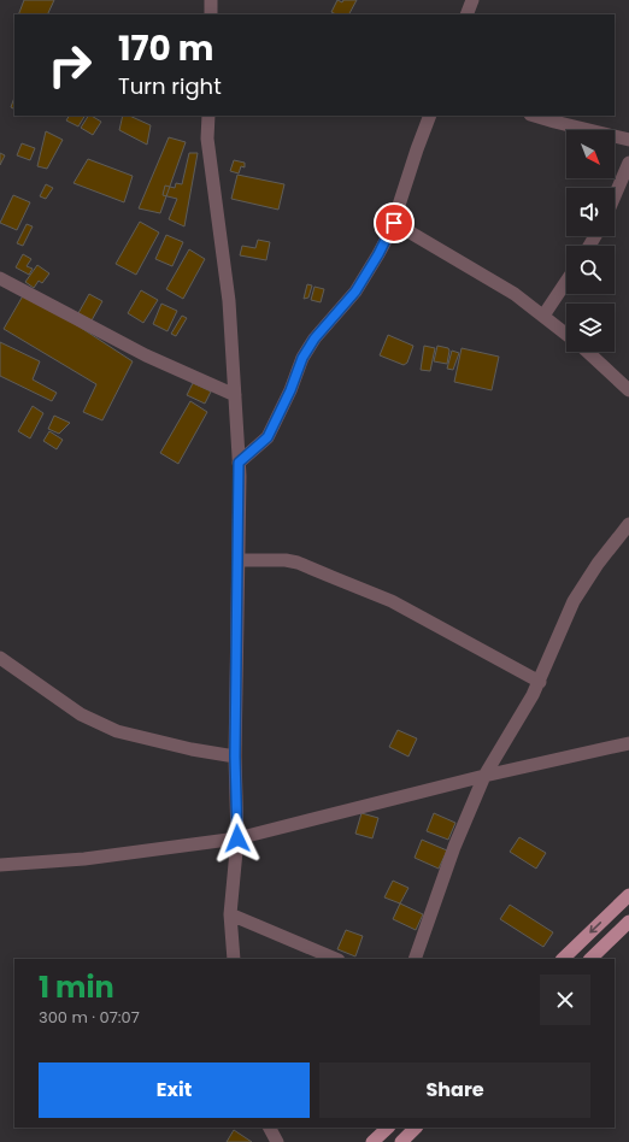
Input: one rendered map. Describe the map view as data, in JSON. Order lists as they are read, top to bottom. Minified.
{"north":"bottom right","page":{"turn":["170 m","Turn right"],"heading":["1 min","300 m · 07:07"],"buttons":["Exit","Share"]}}
